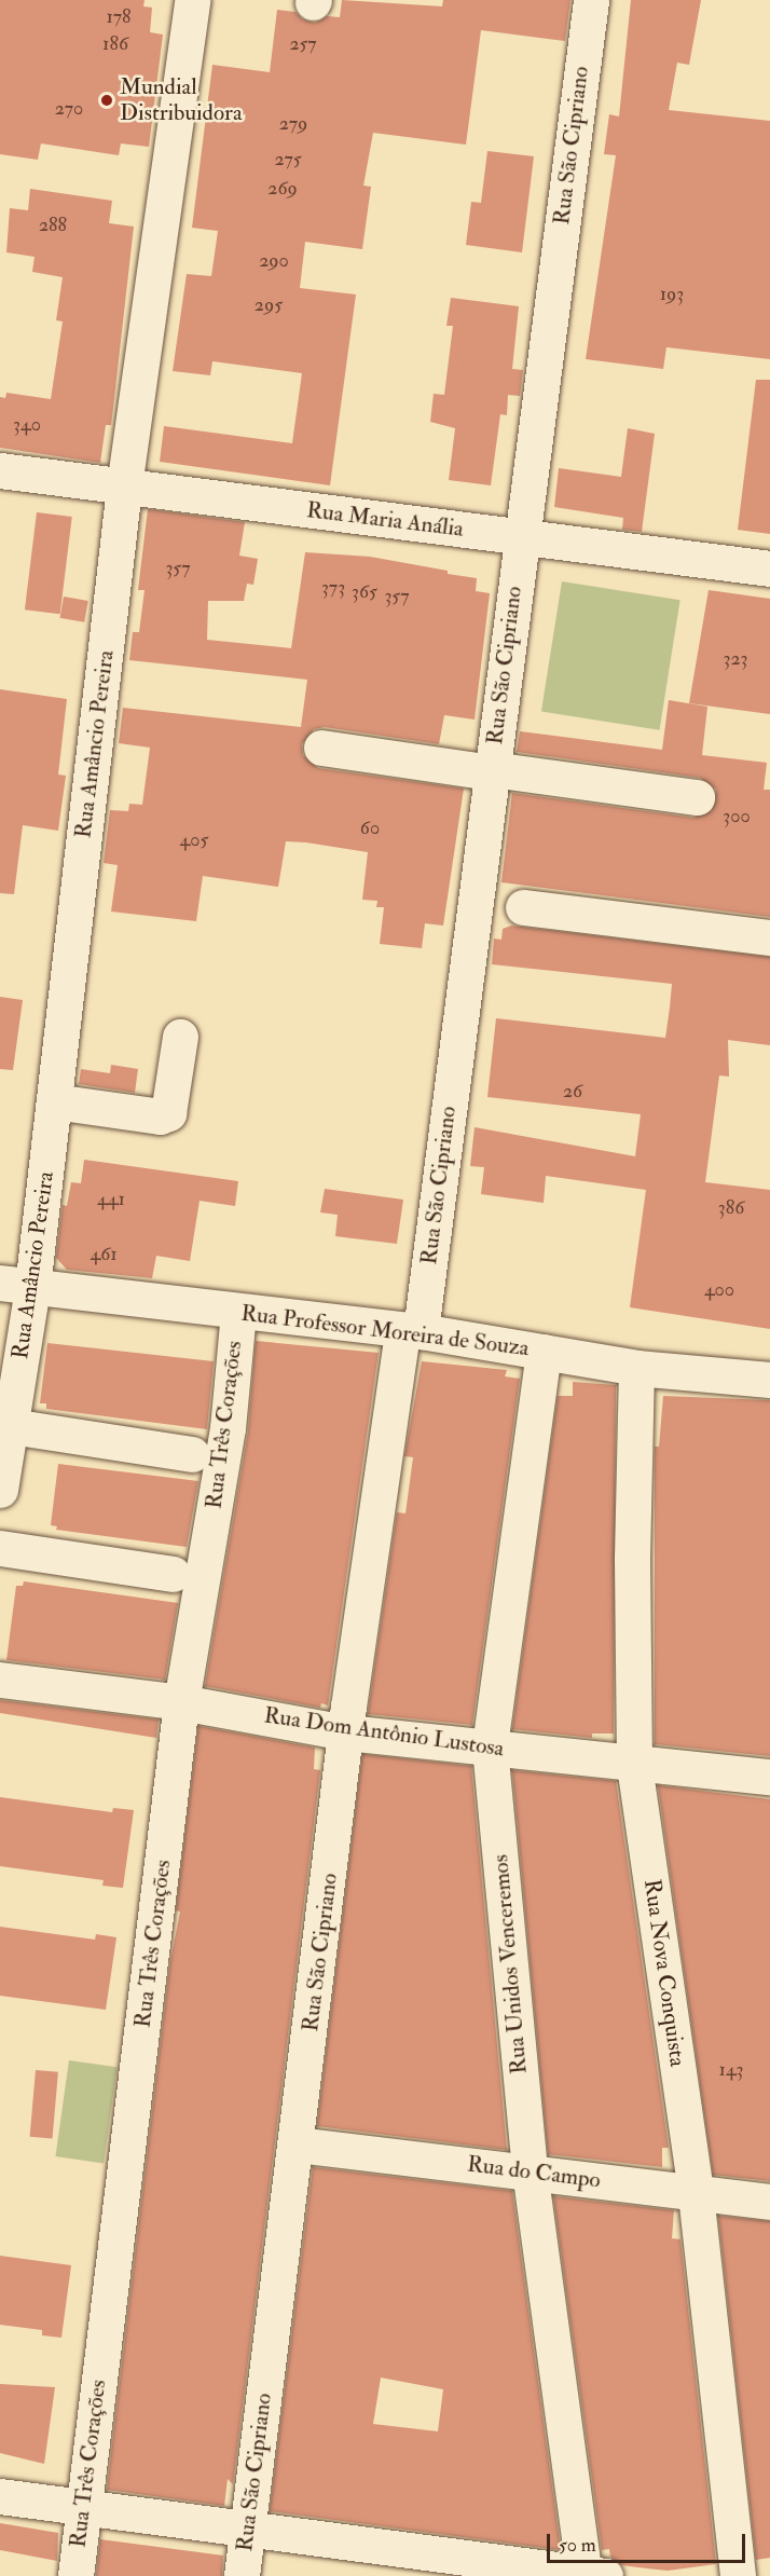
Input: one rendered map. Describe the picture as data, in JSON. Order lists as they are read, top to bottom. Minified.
{"streets":{"street":["Rua São Cipriano","Rua Maria Anália","Rua Amâncio Pereira","Rua Professor Moreira de Souza","Rua Três Corações","Rua Dom Antônio Lustosa","Rua Unidos Venceremos","Rua Nova Conquista","Rua do Campo"]},"crossings":[["Rua São Cipriano","Rua Maria Anália"],["Rua São Cipriano","Rua Professor Moreira de Souza"],["Rua São Cipriano","Rua Dom Antônio Lustosa"],["Rua São Cipriano","Rua do Campo"],["Rua Maria Anália","Rua Amâncio Pereira"],["Rua Amâncio Pereira","Rua Professor Moreira de Souza"],["Rua Professor Moreira de Souza","Rua Três Corações"],["Rua Professor Moreira de Souza","Rua Unidos Venceremos"],["Rua Professor Moreira de Souza","Rua Nova Conquista"],["Rua Três Corações","Rua Dom Antônio Lustosa"],["Rua Dom Antônio Lustosa","Rua Unidos Venceremos"],["Rua Dom Antônio Lustosa","Rua Nova Conquista"],["Rua Unidos Venceremos","Rua do Campo"],["Rua Nova Conquista","Rua do Campo"]],"places":["Mundial Distribuidora"],"house_numbers":["178","186","257","270","279","275","269","288","290","193","295","340","357","373","365","357","323","300","60","405","26","441","386","461","400","143"],"scale_bar":"50 m"}
